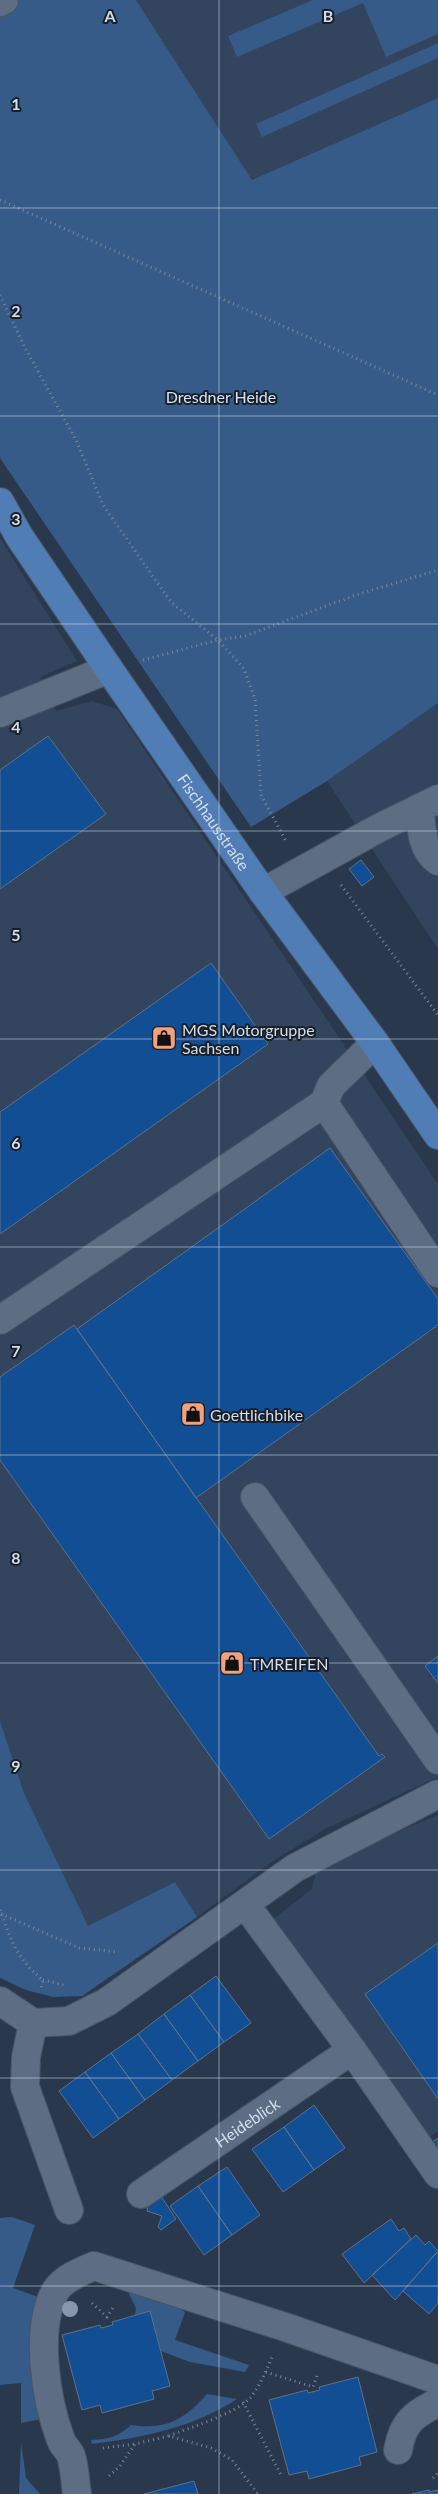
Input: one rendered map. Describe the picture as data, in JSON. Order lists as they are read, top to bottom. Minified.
{"streets":{"main road":["Fischhausstraße"],"street":["Heideblick"]},"parks":["Dresdner Heide"],"places":{"shop":["MGS Motorgruppe Sachsen","Goettlichbike","TMREIFEN"]},"grid":{"columns":["A","B"],"rows":["1","2","3","4","5","6","7","8","9"]}}
